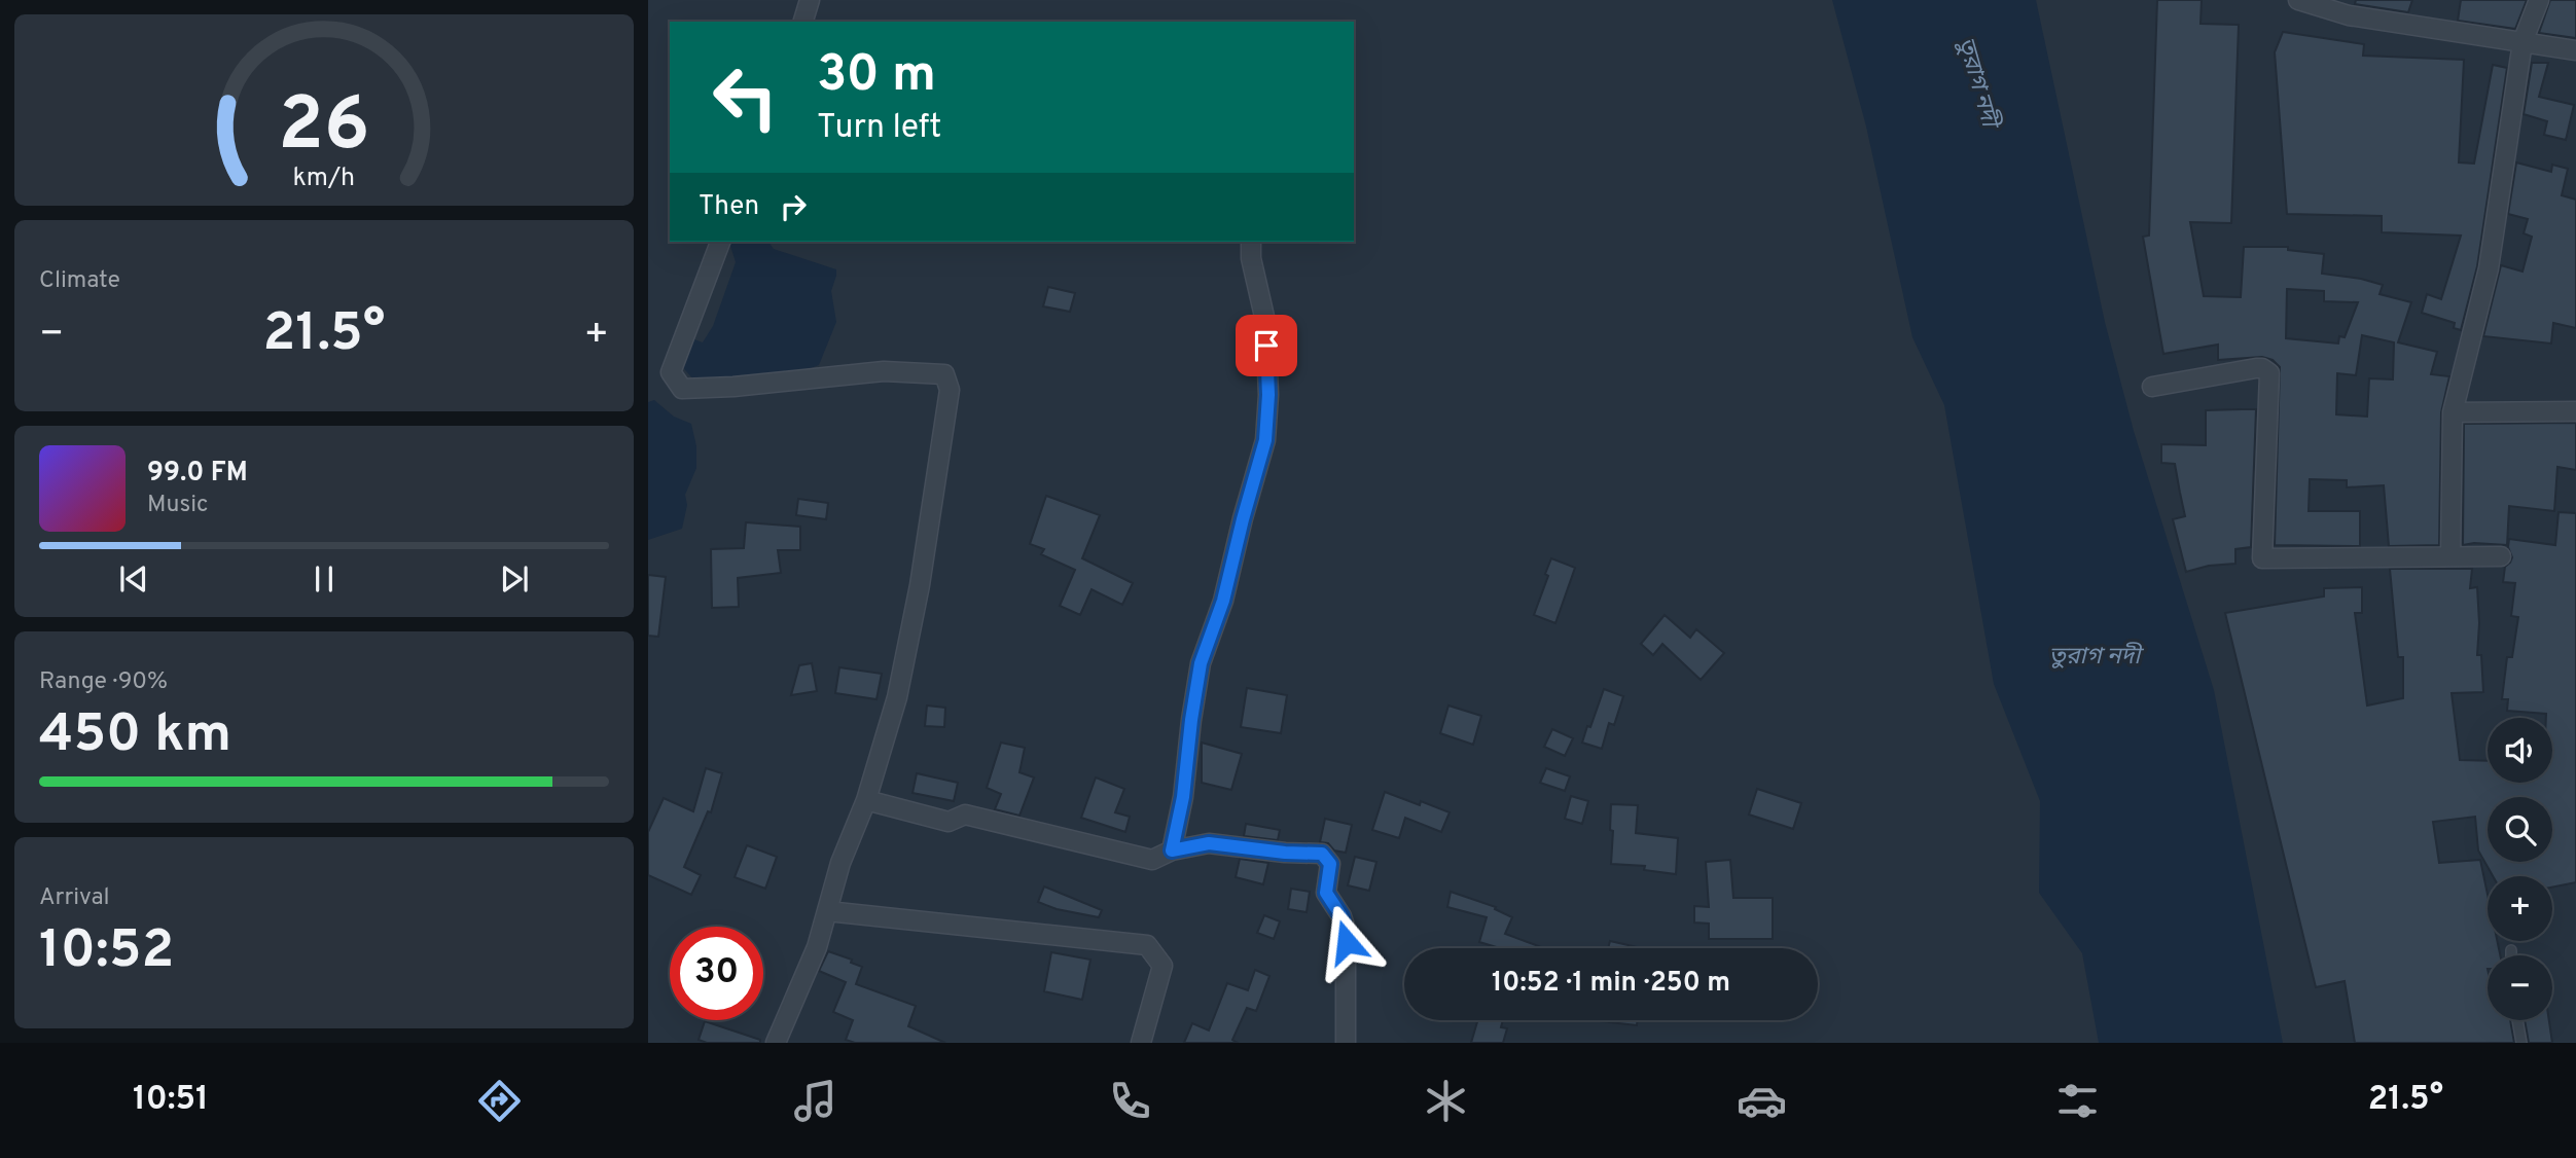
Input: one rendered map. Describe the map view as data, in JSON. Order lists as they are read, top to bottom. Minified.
{"water":["তুরাগ নদী"],"page":{"turn":["30 m","Turn left"],"then":"Then","tile":["Climate",["Range · 90%","450 km"],["Arrival","10:52"]],"heat":["−","21.5°","+"],"song":["99.0 FM","Music"],"map_buttons":["+","−"],"limit":"30","trip":"10:52 · 1 min · 250 m","tabs":["10:51","21.5°"],"gauge":["26","km/h"]}}
